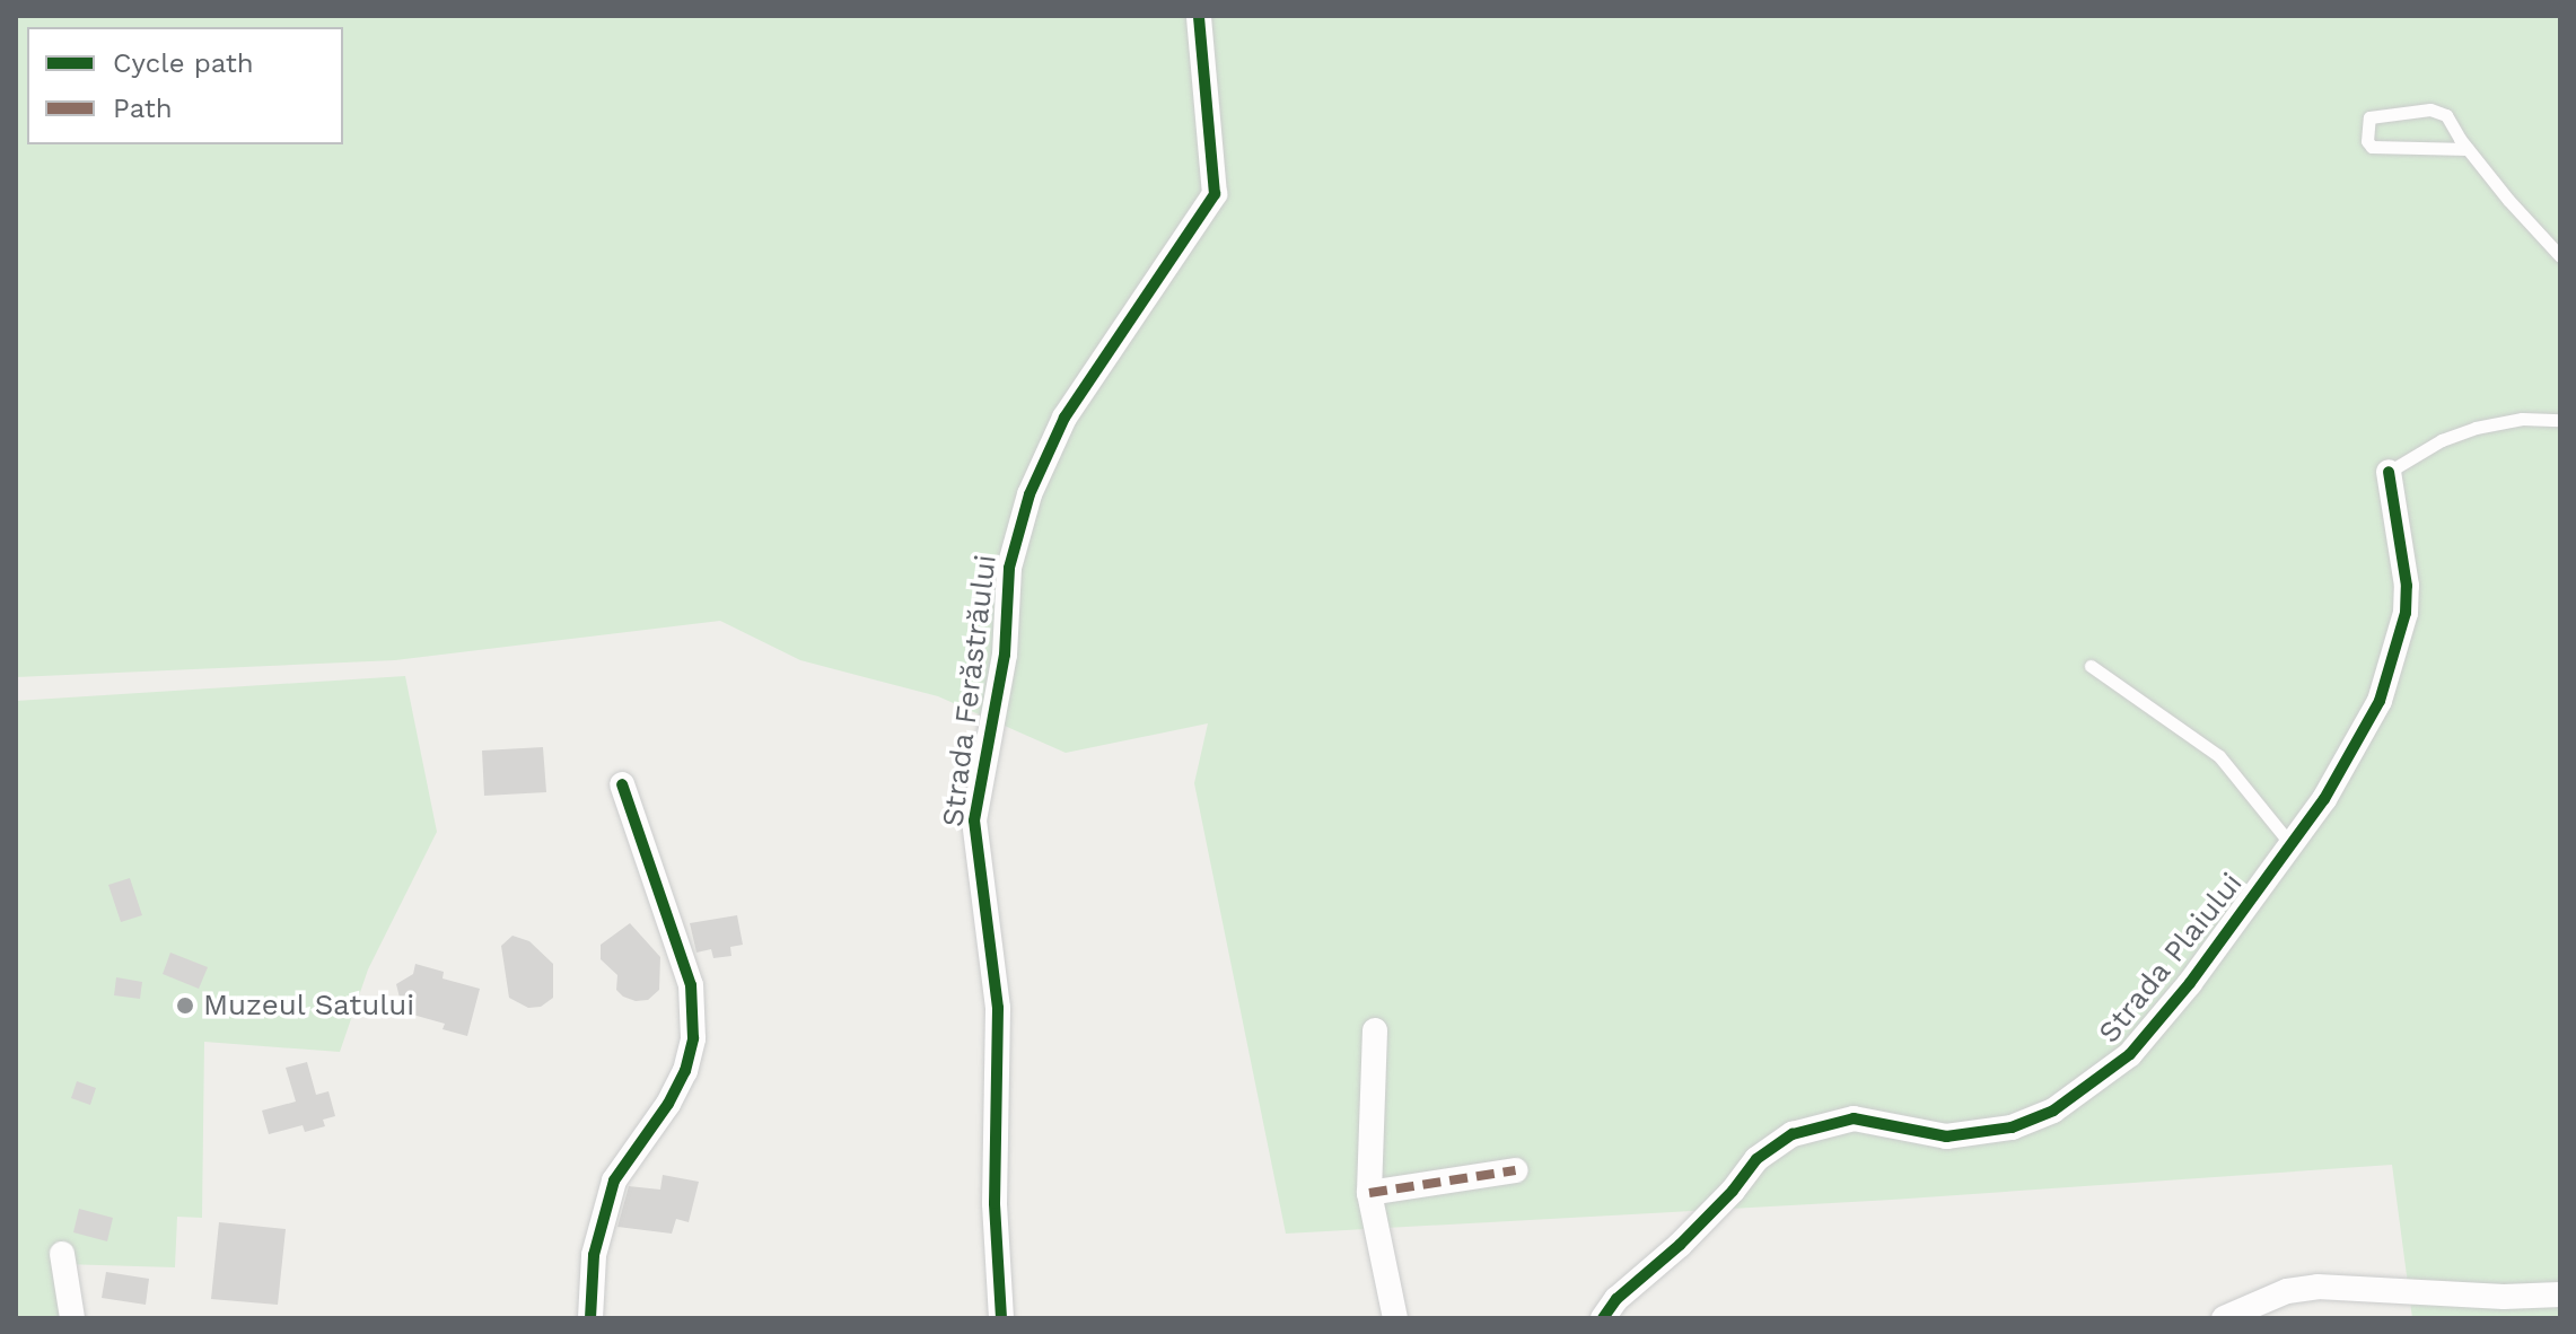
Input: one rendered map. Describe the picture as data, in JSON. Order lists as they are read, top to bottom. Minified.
{"streets":{"street":["Strada Ferăstrăului","Strada Plaiului"]},"places":["Muzeul Satului"],"legend":["Cycle path","Path"]}
